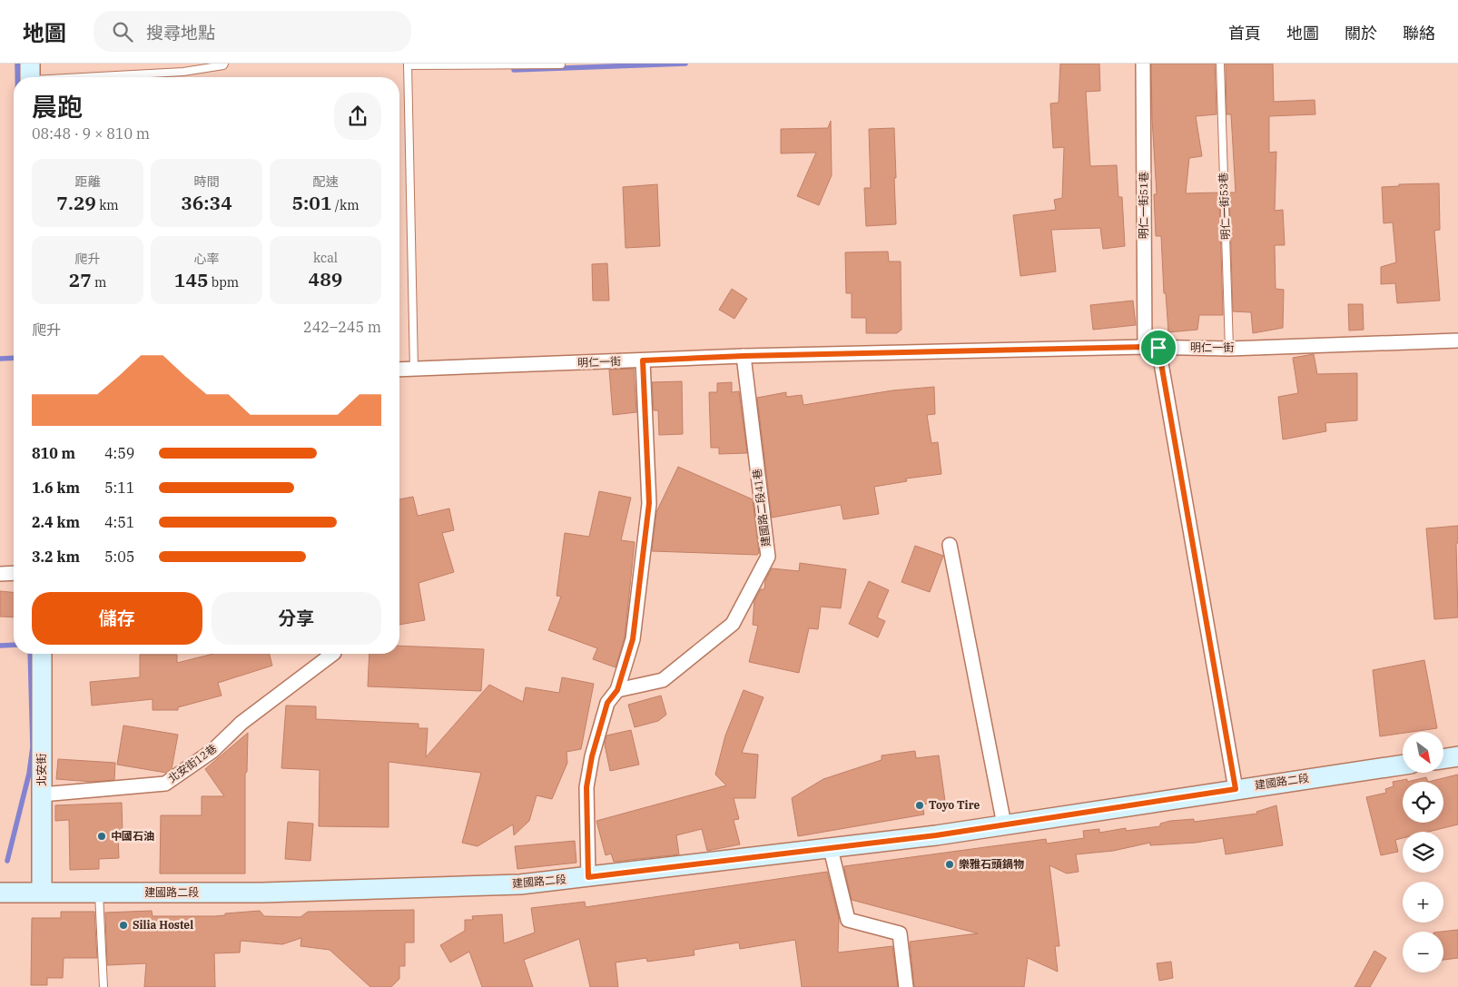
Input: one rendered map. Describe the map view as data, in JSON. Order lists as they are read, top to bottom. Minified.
{"streets":{"street":["明仁一街51巷","明仁一街","建國路二段41巷","北安街12巷","北安街","建國路二段"],"lane":["明仁一街53巷"]},"crossings":[["明仁一街51巷","明仁一街"],["明仁一街51巷","建國路二段"],["明仁一街53巷","明仁一街"],["明仁一街","建國路二段41巷"],["北安街12巷","北安街"],["北安街","建國路二段"]],"places":["Toyo Tire","中國石油","樂雅石頭鍋物","Silia Hostel"],"north":"bottom right","page":{"header":"地圖","search":"搜尋地點","nav":["首頁","地圖","關於","聯絡"],"heading":["晨跑","08:48 · 9 × 810 m"],"stats":[["距離","7.29 km"],["時間","36:34"],["配速","5:01 /km"],["爬升","27 m"],["心率","145 bpm"],["kcal","489"]],"chart":["爬升","242–245 m"],"list":[{"name":"810 m","note":"4:59"},{"name":"1.6 km","note":"5:11"},{"name":"2.4 km","note":"4:51"},{"name":"3.2 km","note":"5:05"}],"buttons":["儲存","分享"],"map_buttons":["+","−"]}}
